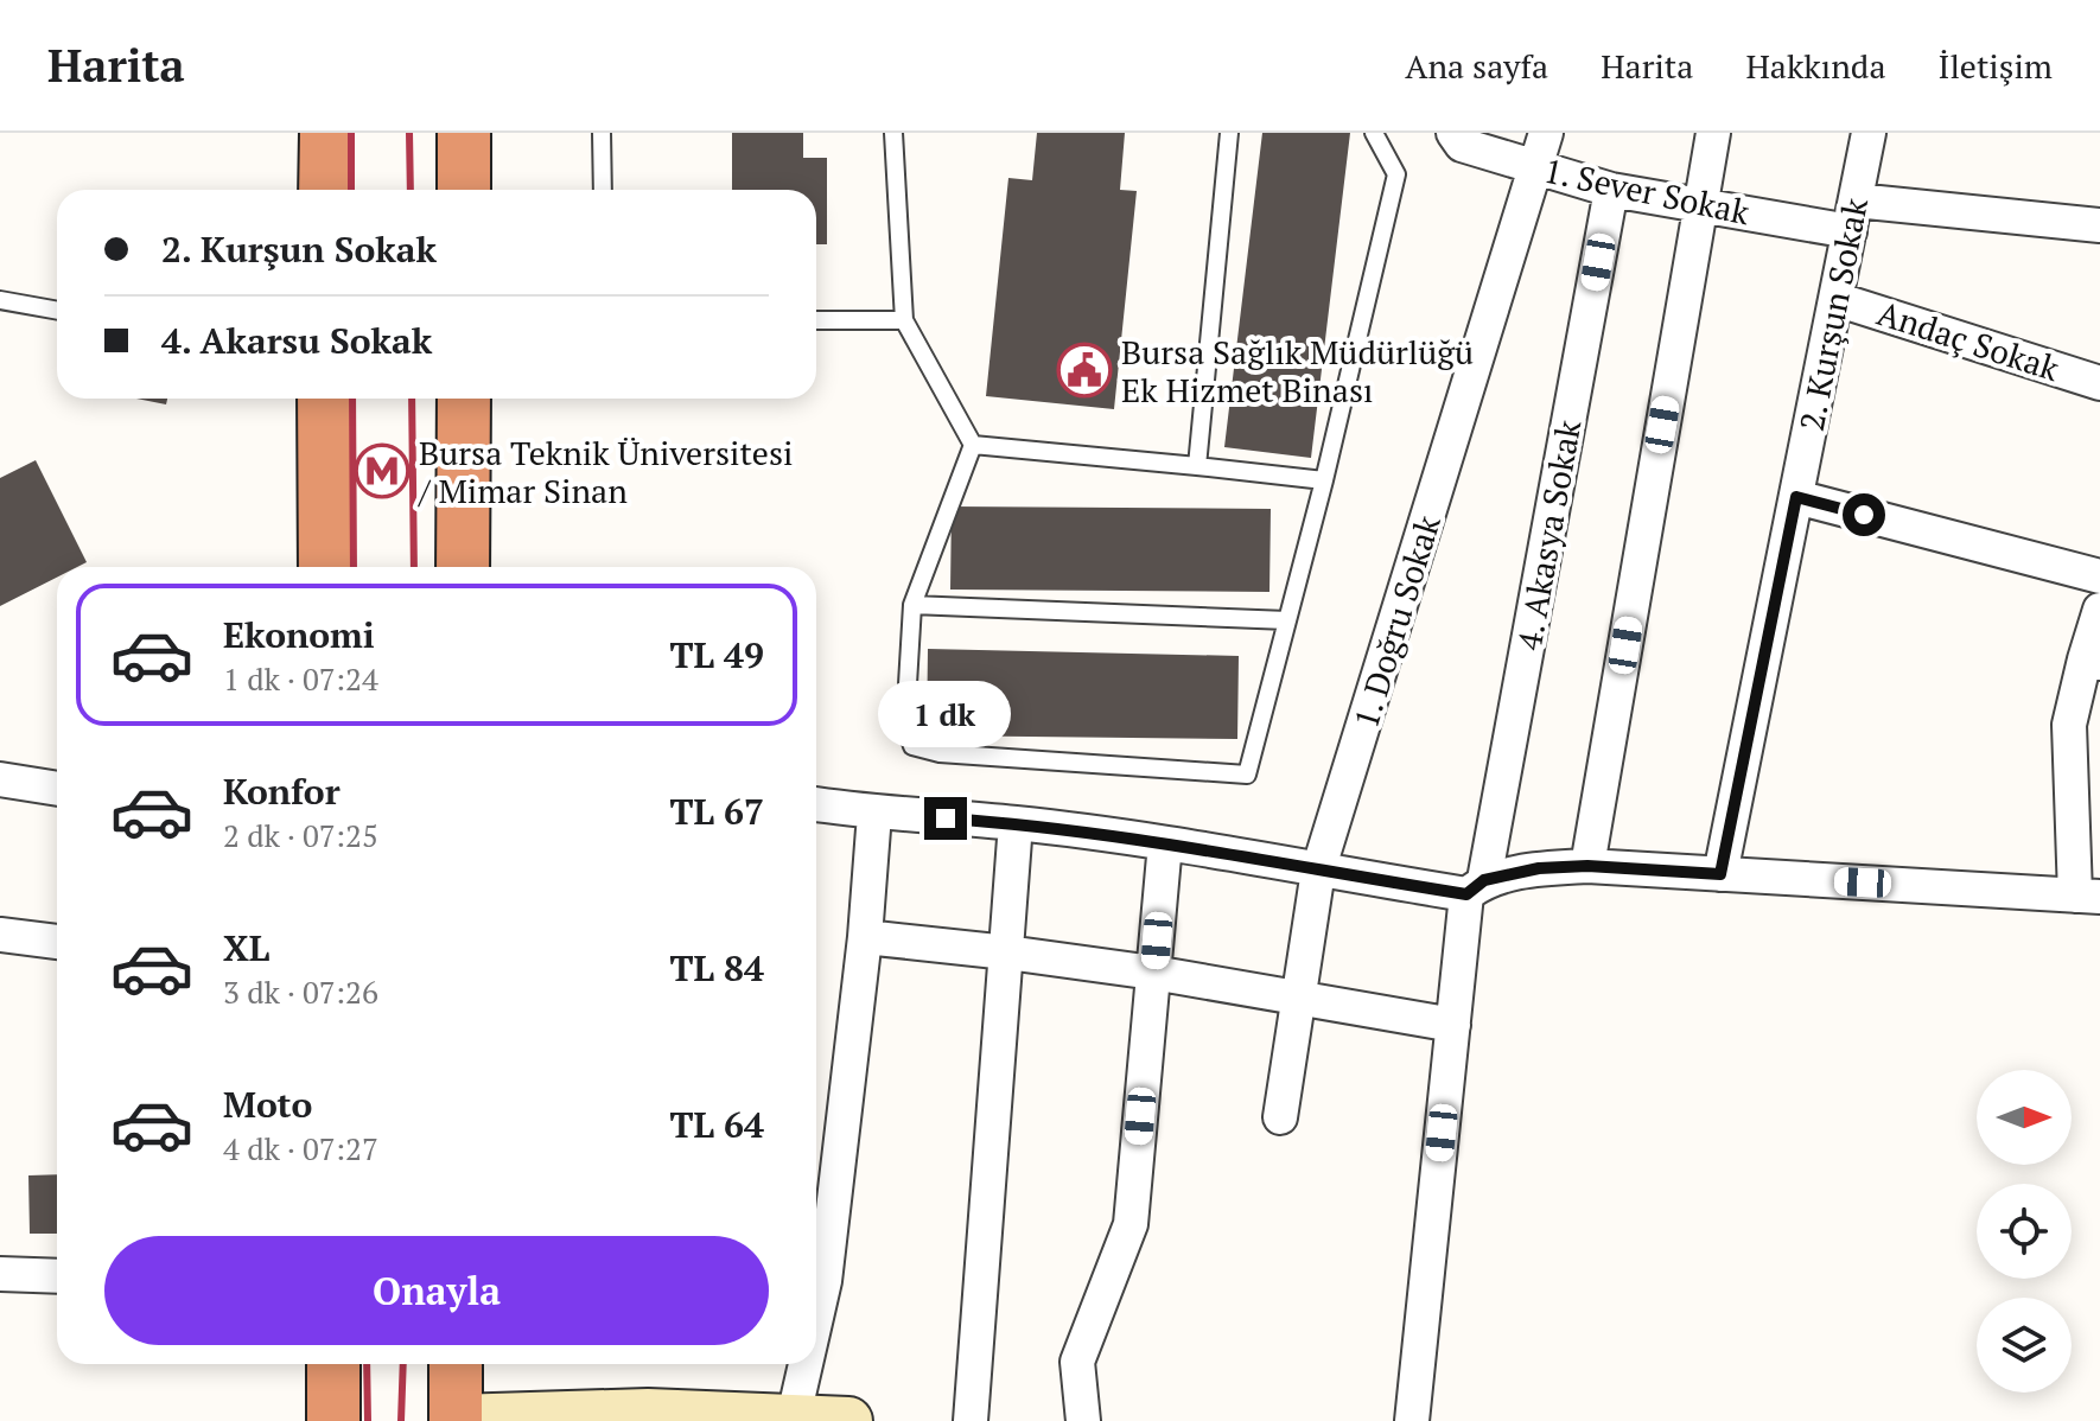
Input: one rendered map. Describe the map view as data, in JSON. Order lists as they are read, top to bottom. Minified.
{"streets":{"street":["1. Sever Sokak","2. Kurşun Sokak","Andaç Sokak","4. Akasya Sokak","1. Doğru Sokak"]},"crossings":[["1. Sever Sokak","2. Kurşun Sokak"],["1. Sever Sokak","4. Akasya Sokak"],["1. Sever Sokak","1. Doğru Sokak"],["2. Kurşun Sokak","Andaç Sokak"]],"places":{"public building":["Bursa Sağlık Müdürlüğü Ek Hizmet Binası"],"metro station":["Bursa Teknik Üniversitesi / Mimar Sinan"]},"north":"right","page":{"header":"Harita","nav":["Ana sayfa","Harita","Hakkında","İletişim"],"banner":["2. Kurşun Sokak","4. Akarsu Sokak"],"list":[{"name":"Ekonomi","note":"1 dk · 07:24","value":"TL 49"},{"name":"Konfor","note":"2 dk · 07:25","value":"TL 67"},{"name":"XL","note":"3 dk · 07:26","value":"TL 84"},{"name":"Moto","note":"4 dk · 07:27","value":"TL 64"}],"bubble":"1 dk","buttons":"Onayla"}}
